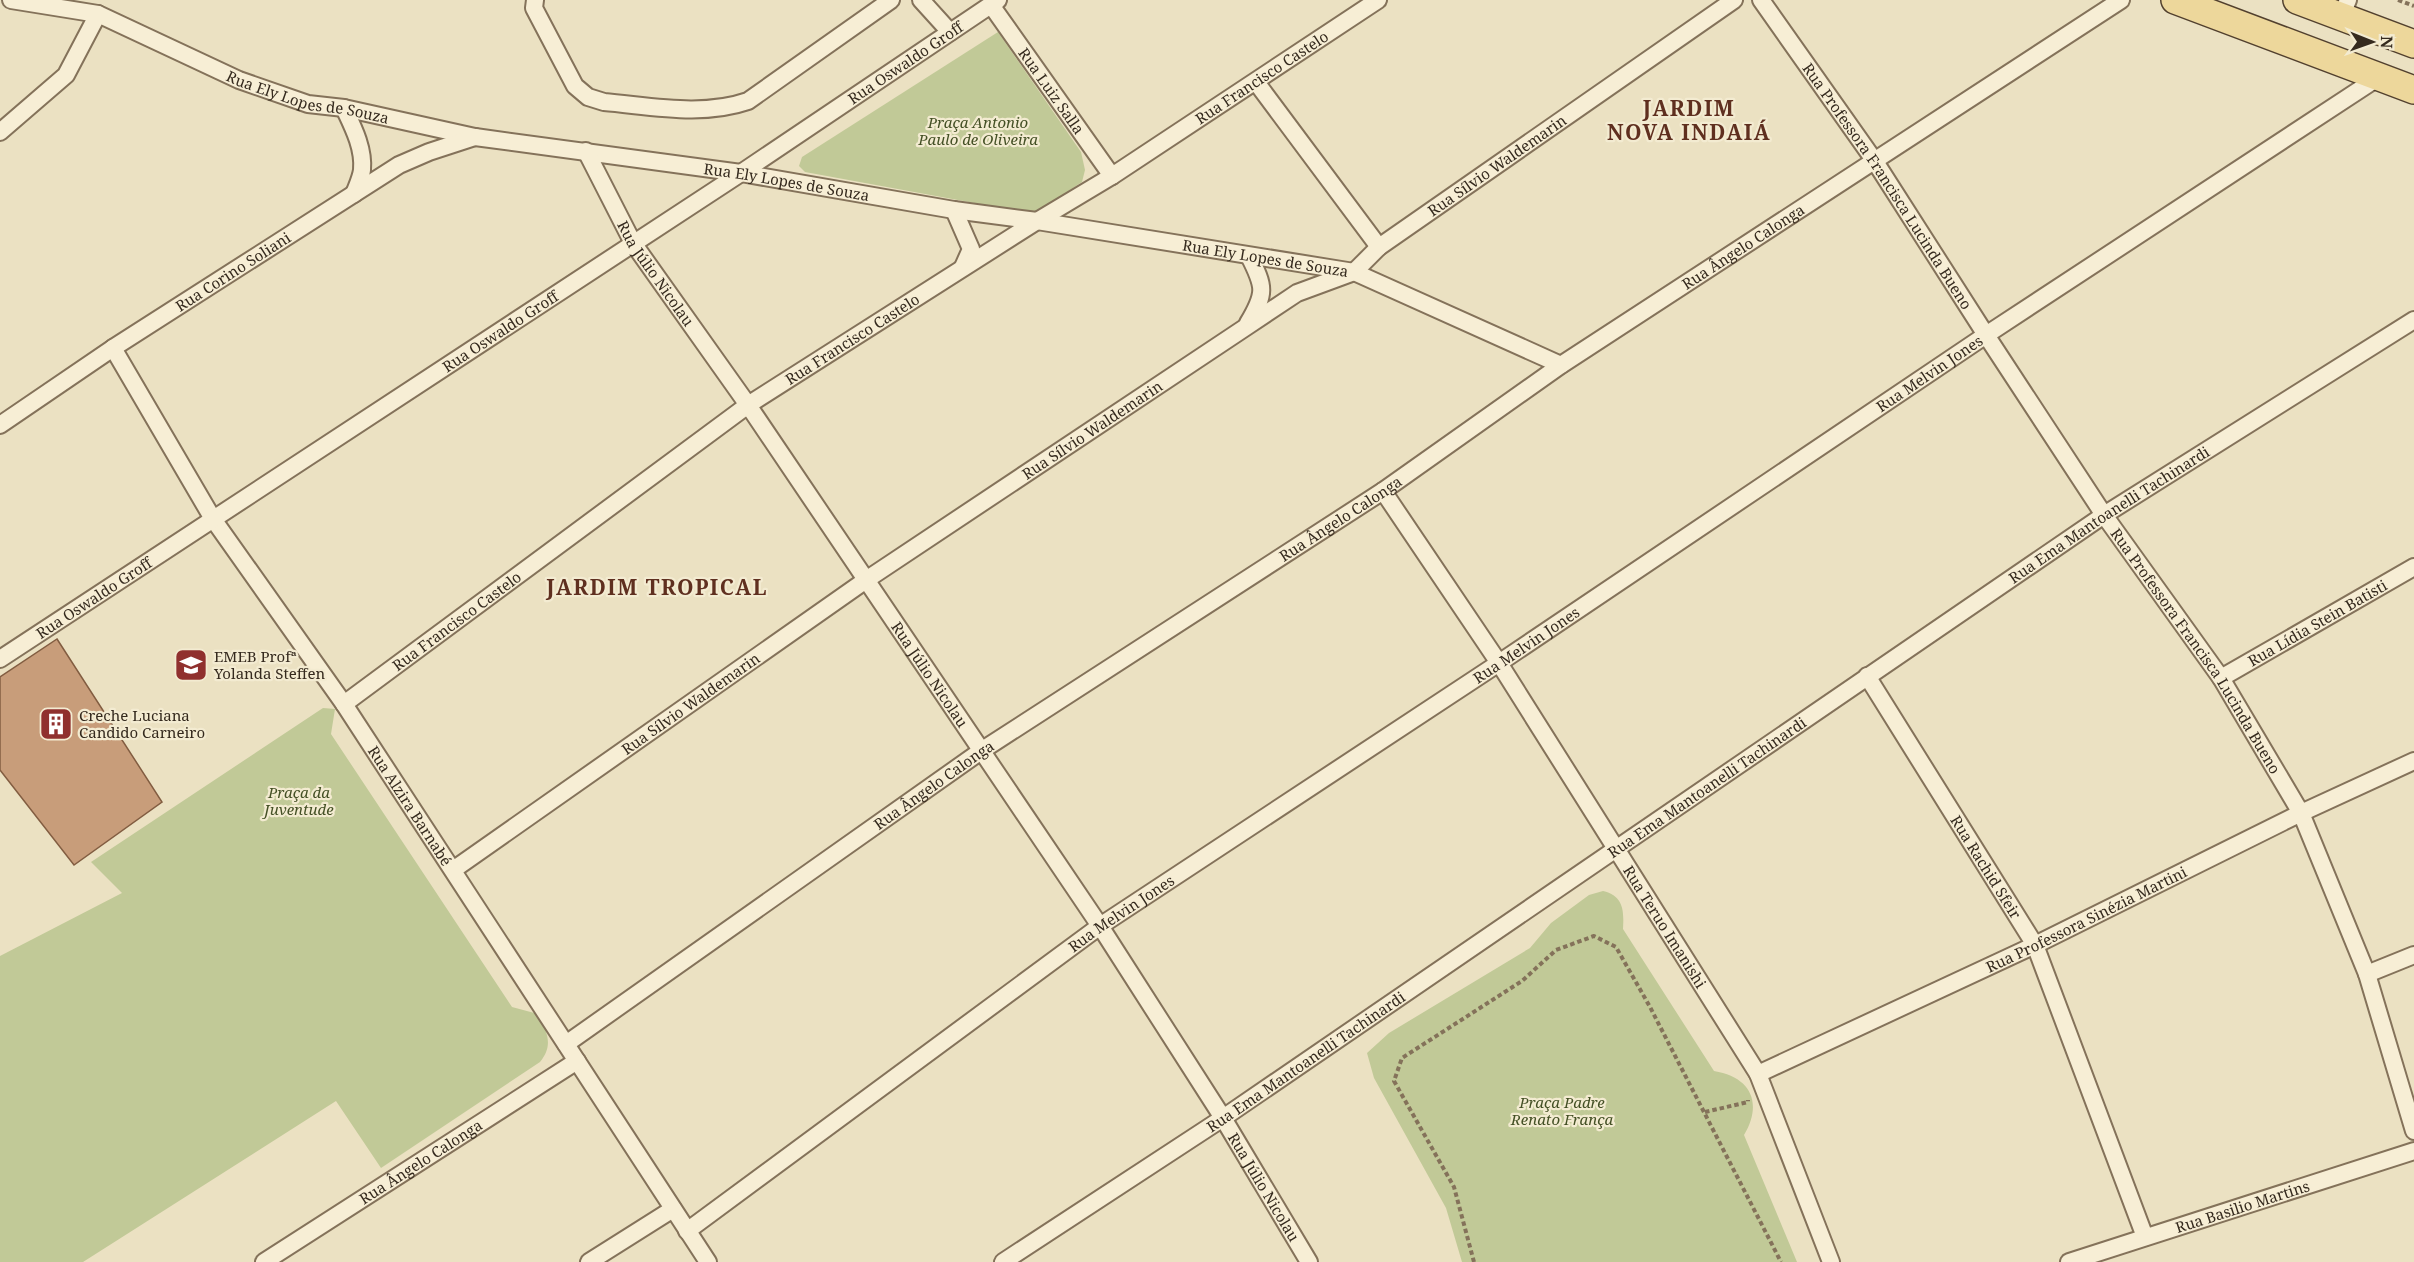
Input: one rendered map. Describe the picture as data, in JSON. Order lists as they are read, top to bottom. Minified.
{"streets":{"street":["Rua Oswaldo Groff","Rua Francisco Castelo","Rua Luiz Salla","Rua Ely Lopes de Souza","Rua Sílvio Waldemarin","Rua Professora Francisca Lucinda Bueno","Rua Ângelo Calonga","Rua Corino Soliani","Rua Júlio Nicolau","Rua Melvin Jones","Rua Ema Mantoanelli Tachinardi","Rua Lídia Stein Batisti","Rua Alzira Barnabé","Rua Rachid Sfeir","Rua Professora Sinézia Martini","Rua Teruo Imanishi","Rua Basilio Martins"]},"crossings":[["Rua Oswaldo Groff","Rua Luiz Salla"],["Rua Oswaldo Groff","Rua Ely Lopes de Souza"],["Rua Oswaldo Groff","Rua Júlio Nicolau"],["Rua Oswaldo Groff","Rua Alzira Barnabé"],["Rua Francisco Castelo","Rua Luiz Salla"],["Rua Francisco Castelo","Rua Ely Lopes de Souza"],["Rua Francisco Castelo","Rua Júlio Nicolau"],["Rua Francisco Castelo","Rua Alzira Barnabé"],["Rua Ely Lopes de Souza","Rua Sílvio Waldemarin"],["Rua Ely Lopes de Souza","Rua Ângelo Calonga"],["Rua Ely Lopes de Souza","Rua Corino Soliani"],["Rua Ely Lopes de Souza","Rua Júlio Nicolau"],["Rua Sílvio Waldemarin","Rua Júlio Nicolau"],["Rua Sílvio Waldemarin","Rua Alzira Barnabé"],["Rua Professora Francisca Lucinda Bueno","Rua Ângelo Calonga"],["Rua Professora Francisca Lucinda Bueno","Rua Melvin Jones"],["Rua Professora Francisca Lucinda Bueno","Rua Ema Mantoanelli Tachinardi"],["Rua Professora Francisca Lucinda Bueno","Rua Lídia Stein Batisti"],["Rua Professora Francisca Lucinda Bueno","Rua Professora Sinézia Martini"],["Rua Ângelo Calonga","Rua Júlio Nicolau"],["Rua Ângelo Calonga","Rua Alzira Barnabé"],["Rua Ângelo Calonga","Rua Teruo Imanishi"],["Rua Corino Soliani","Rua Alzira Barnabé"],["Rua Júlio Nicolau","Rua Melvin Jones"],["Rua Júlio Nicolau","Rua Ema Mantoanelli Tachinardi"],["Rua Melvin Jones","Rua Alzira Barnabé"],["Rua Melvin Jones","Rua Teruo Imanishi"],["Rua Ema Mantoanelli Tachinardi","Rua Rachid Sfeir"],["Rua Ema Mantoanelli Tachinardi","Rua Teruo Imanishi"],["Rua Rachid Sfeir","Rua Professora Sinézia Martini"],["Rua Rachid Sfeir","Rua Basilio Martins"],["Rua Professora Sinézia Martini","Rua Teruo Imanishi"]],"districts":["JARDIM NOVA INDAIÁ","JARDIM TROPICAL"],"parks":["Praça Antonio Paulo de Oliveira","Praça da Juventude","Praça Padre Renato França"],"places":{"school or university":["EMEB Profª Yolanda Steffen"],"building":["Creche Luciana Candido Carneiro"]},"north":"right"}
